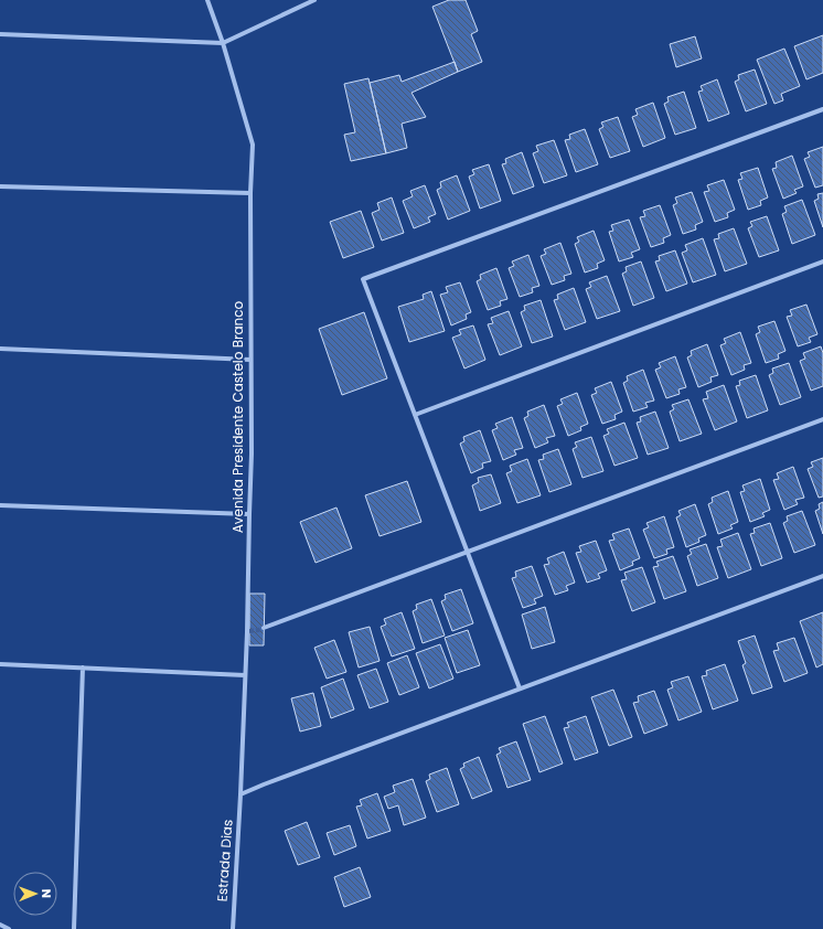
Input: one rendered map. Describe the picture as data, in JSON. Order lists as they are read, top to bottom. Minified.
{"streets":{"street":["Avenida Presidente Castelo Branco","Estrada Dias"]},"crossings":[["Avenida Presidente Castelo Branco","Estrada Dias"]],"north":"right"}
